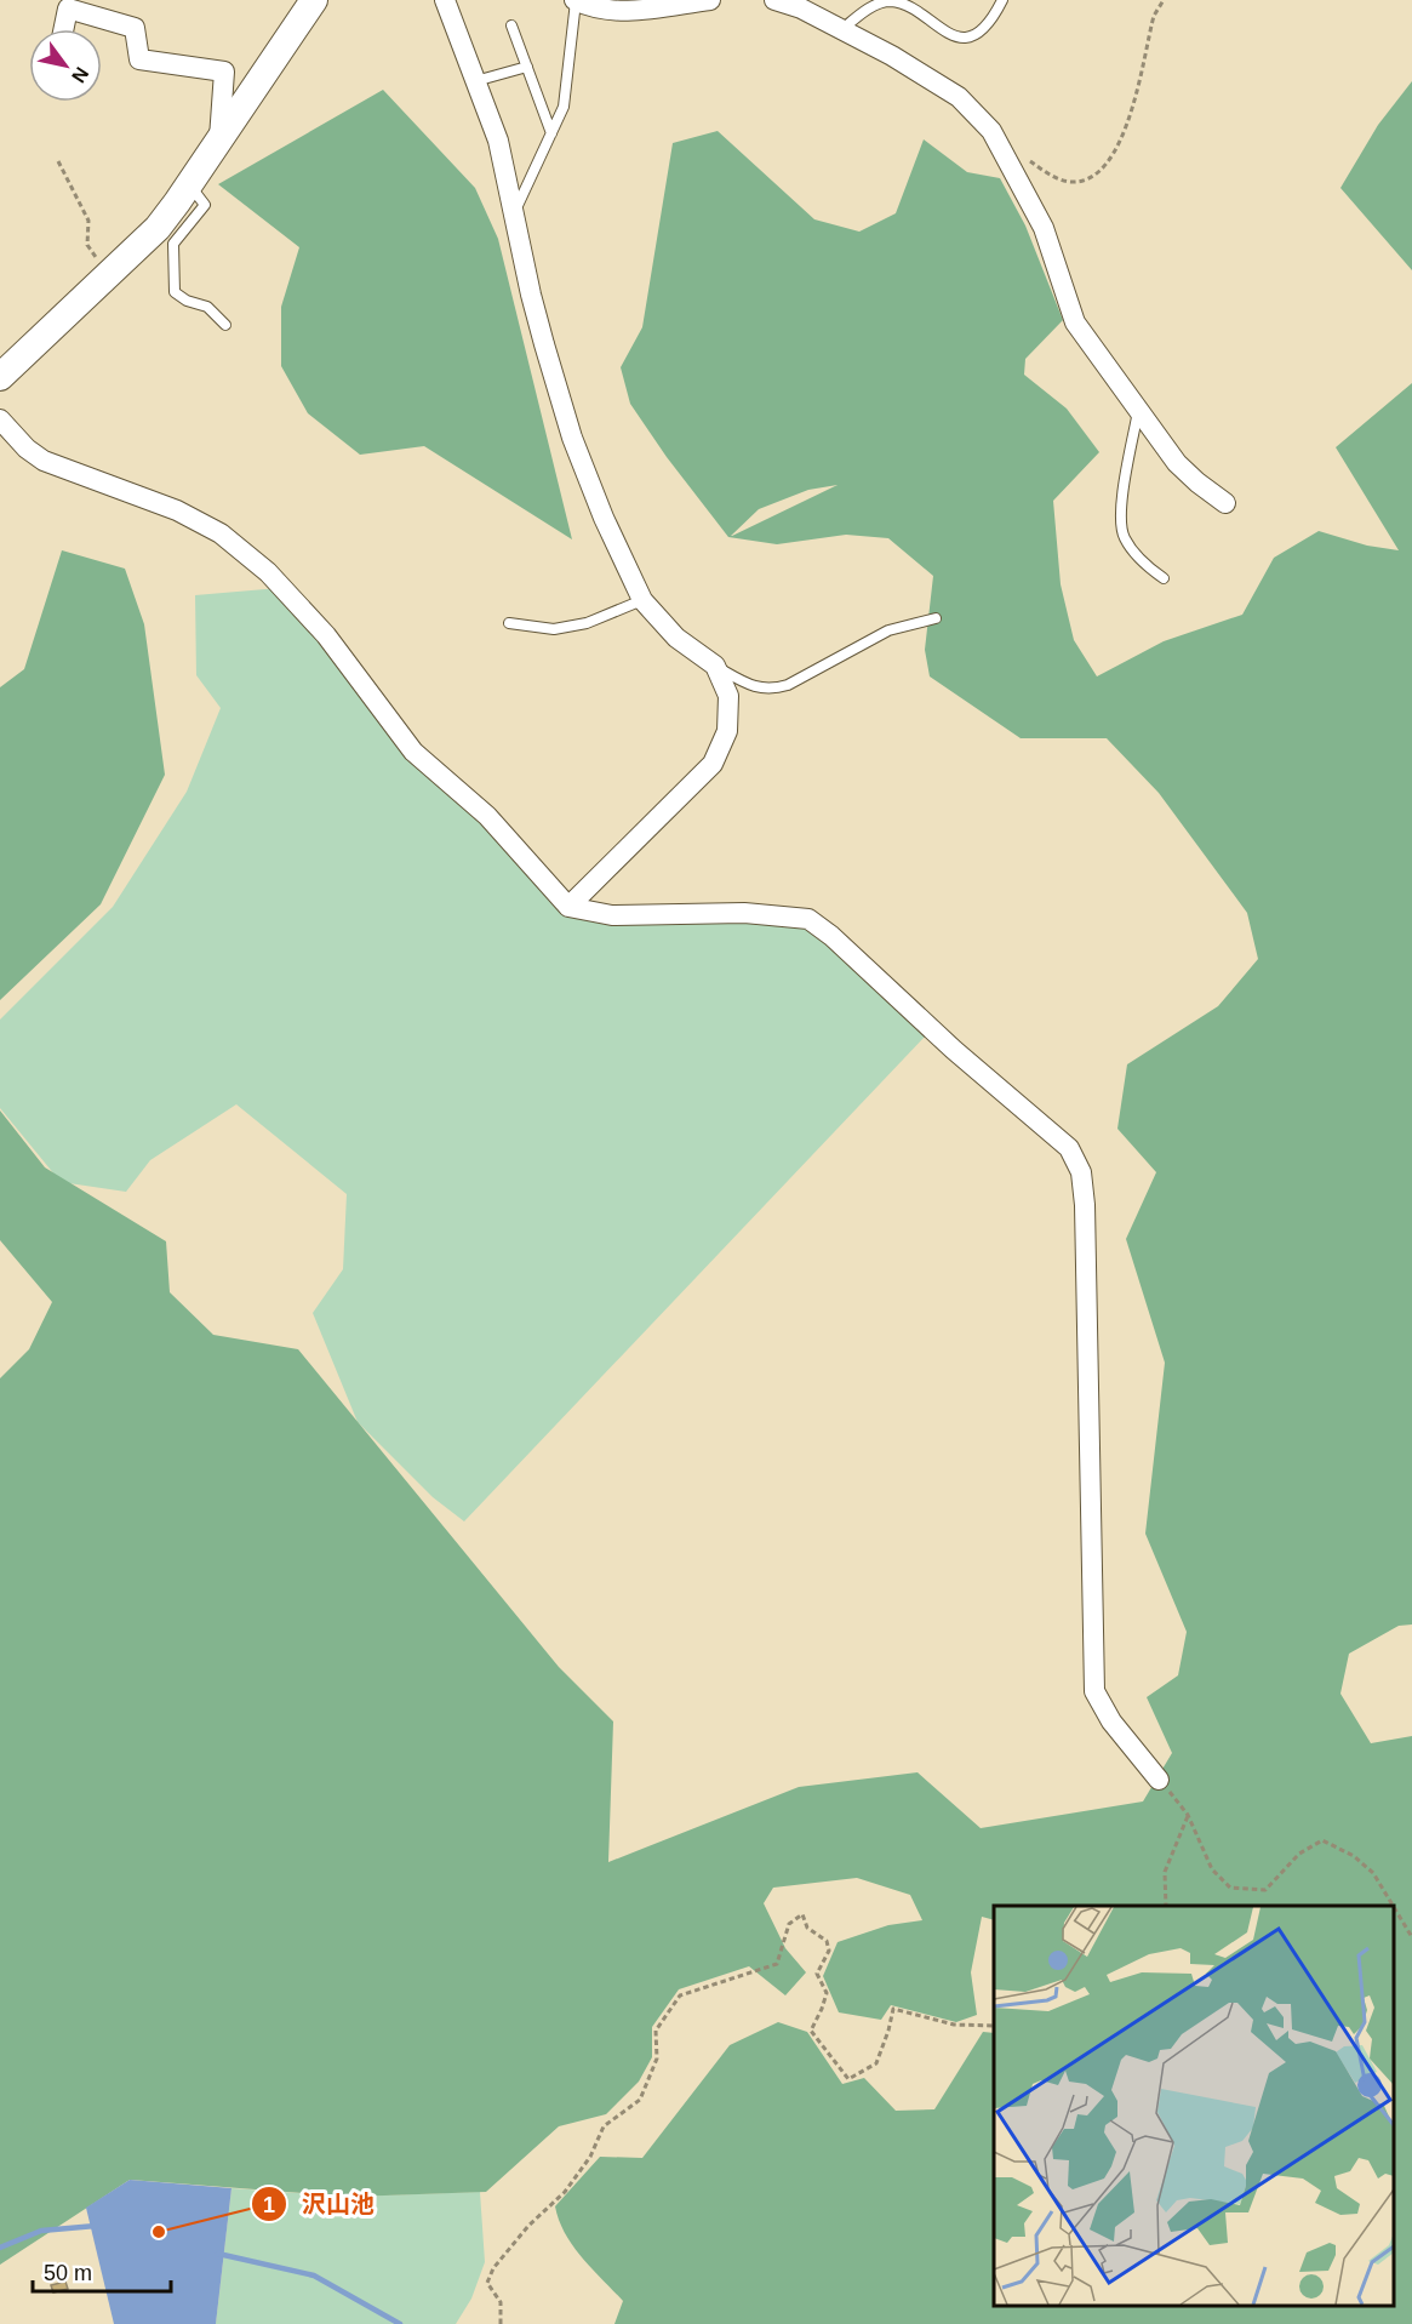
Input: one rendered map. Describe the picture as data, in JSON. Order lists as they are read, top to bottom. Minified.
{"places":["沢山池"],"scale_bar":"50 m","north":"bottom right"}
